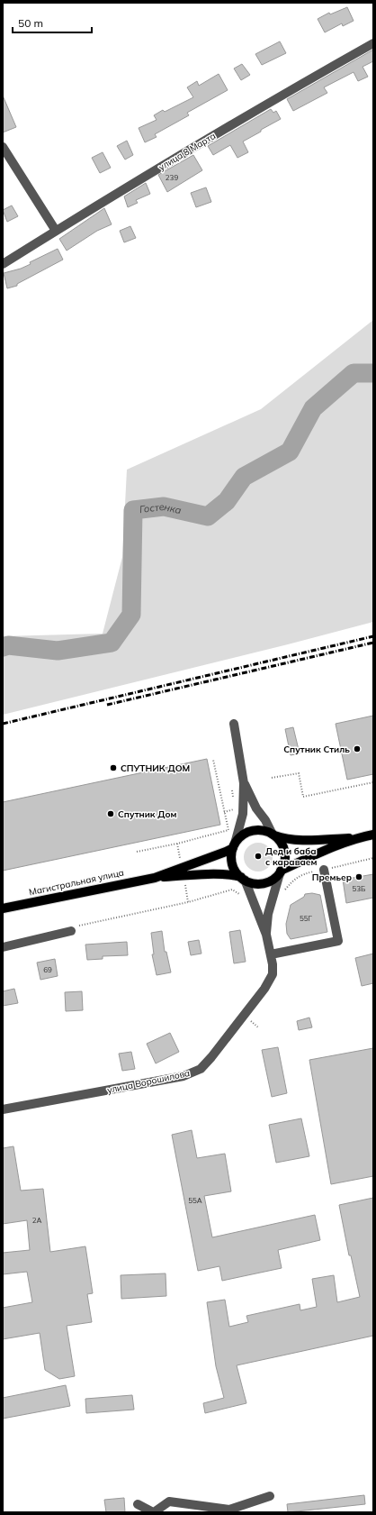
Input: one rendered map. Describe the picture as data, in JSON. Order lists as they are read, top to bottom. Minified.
{"streets":{"main road":["Магистральная улица"],"street":["улица 8 Марта","улица Ворошилова"]},"water":["Гостенка"],"places":["Спутник Стиль","СПУТНИК ДОМ","Спутник Дом","Дед и баба с караваем","Премьер"],"house_numbers":["239","53Б","55Г","69","55А","2А"],"scale_bar":"50 m"}
